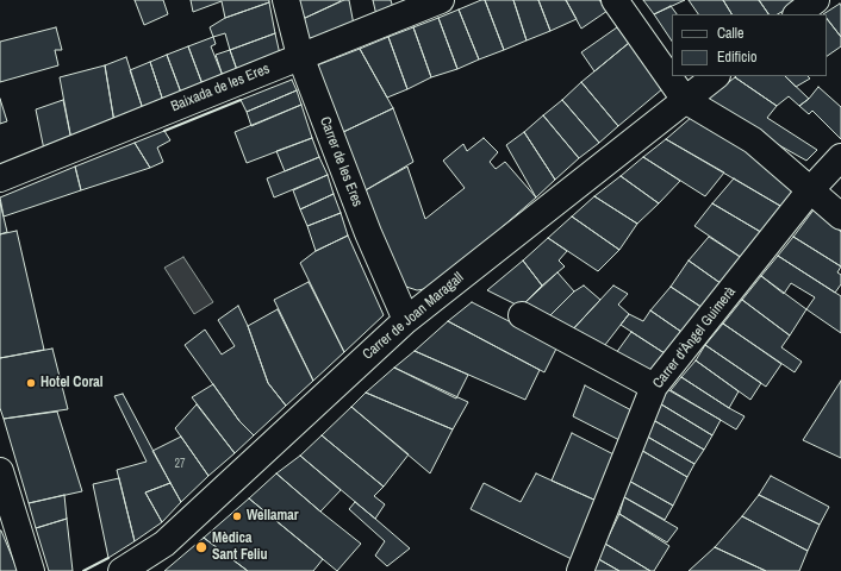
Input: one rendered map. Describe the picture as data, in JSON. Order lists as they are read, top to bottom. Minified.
{"streets":{"street":["Baixada de les Eres","Carrer de les Eres","Carrer de Joan Maragall","Carrer d'Àngel Guimerà"]},"crossings":[["Baixada de les Eres","Carrer de les Eres"],["Carrer de les Eres","Carrer de Joan Maragall"]],"places":["Hotel Coral","Wellamar","Mèdica Sant Feliu"],"house_numbers":["27"],"legend":["Calle","Edificio"]}
